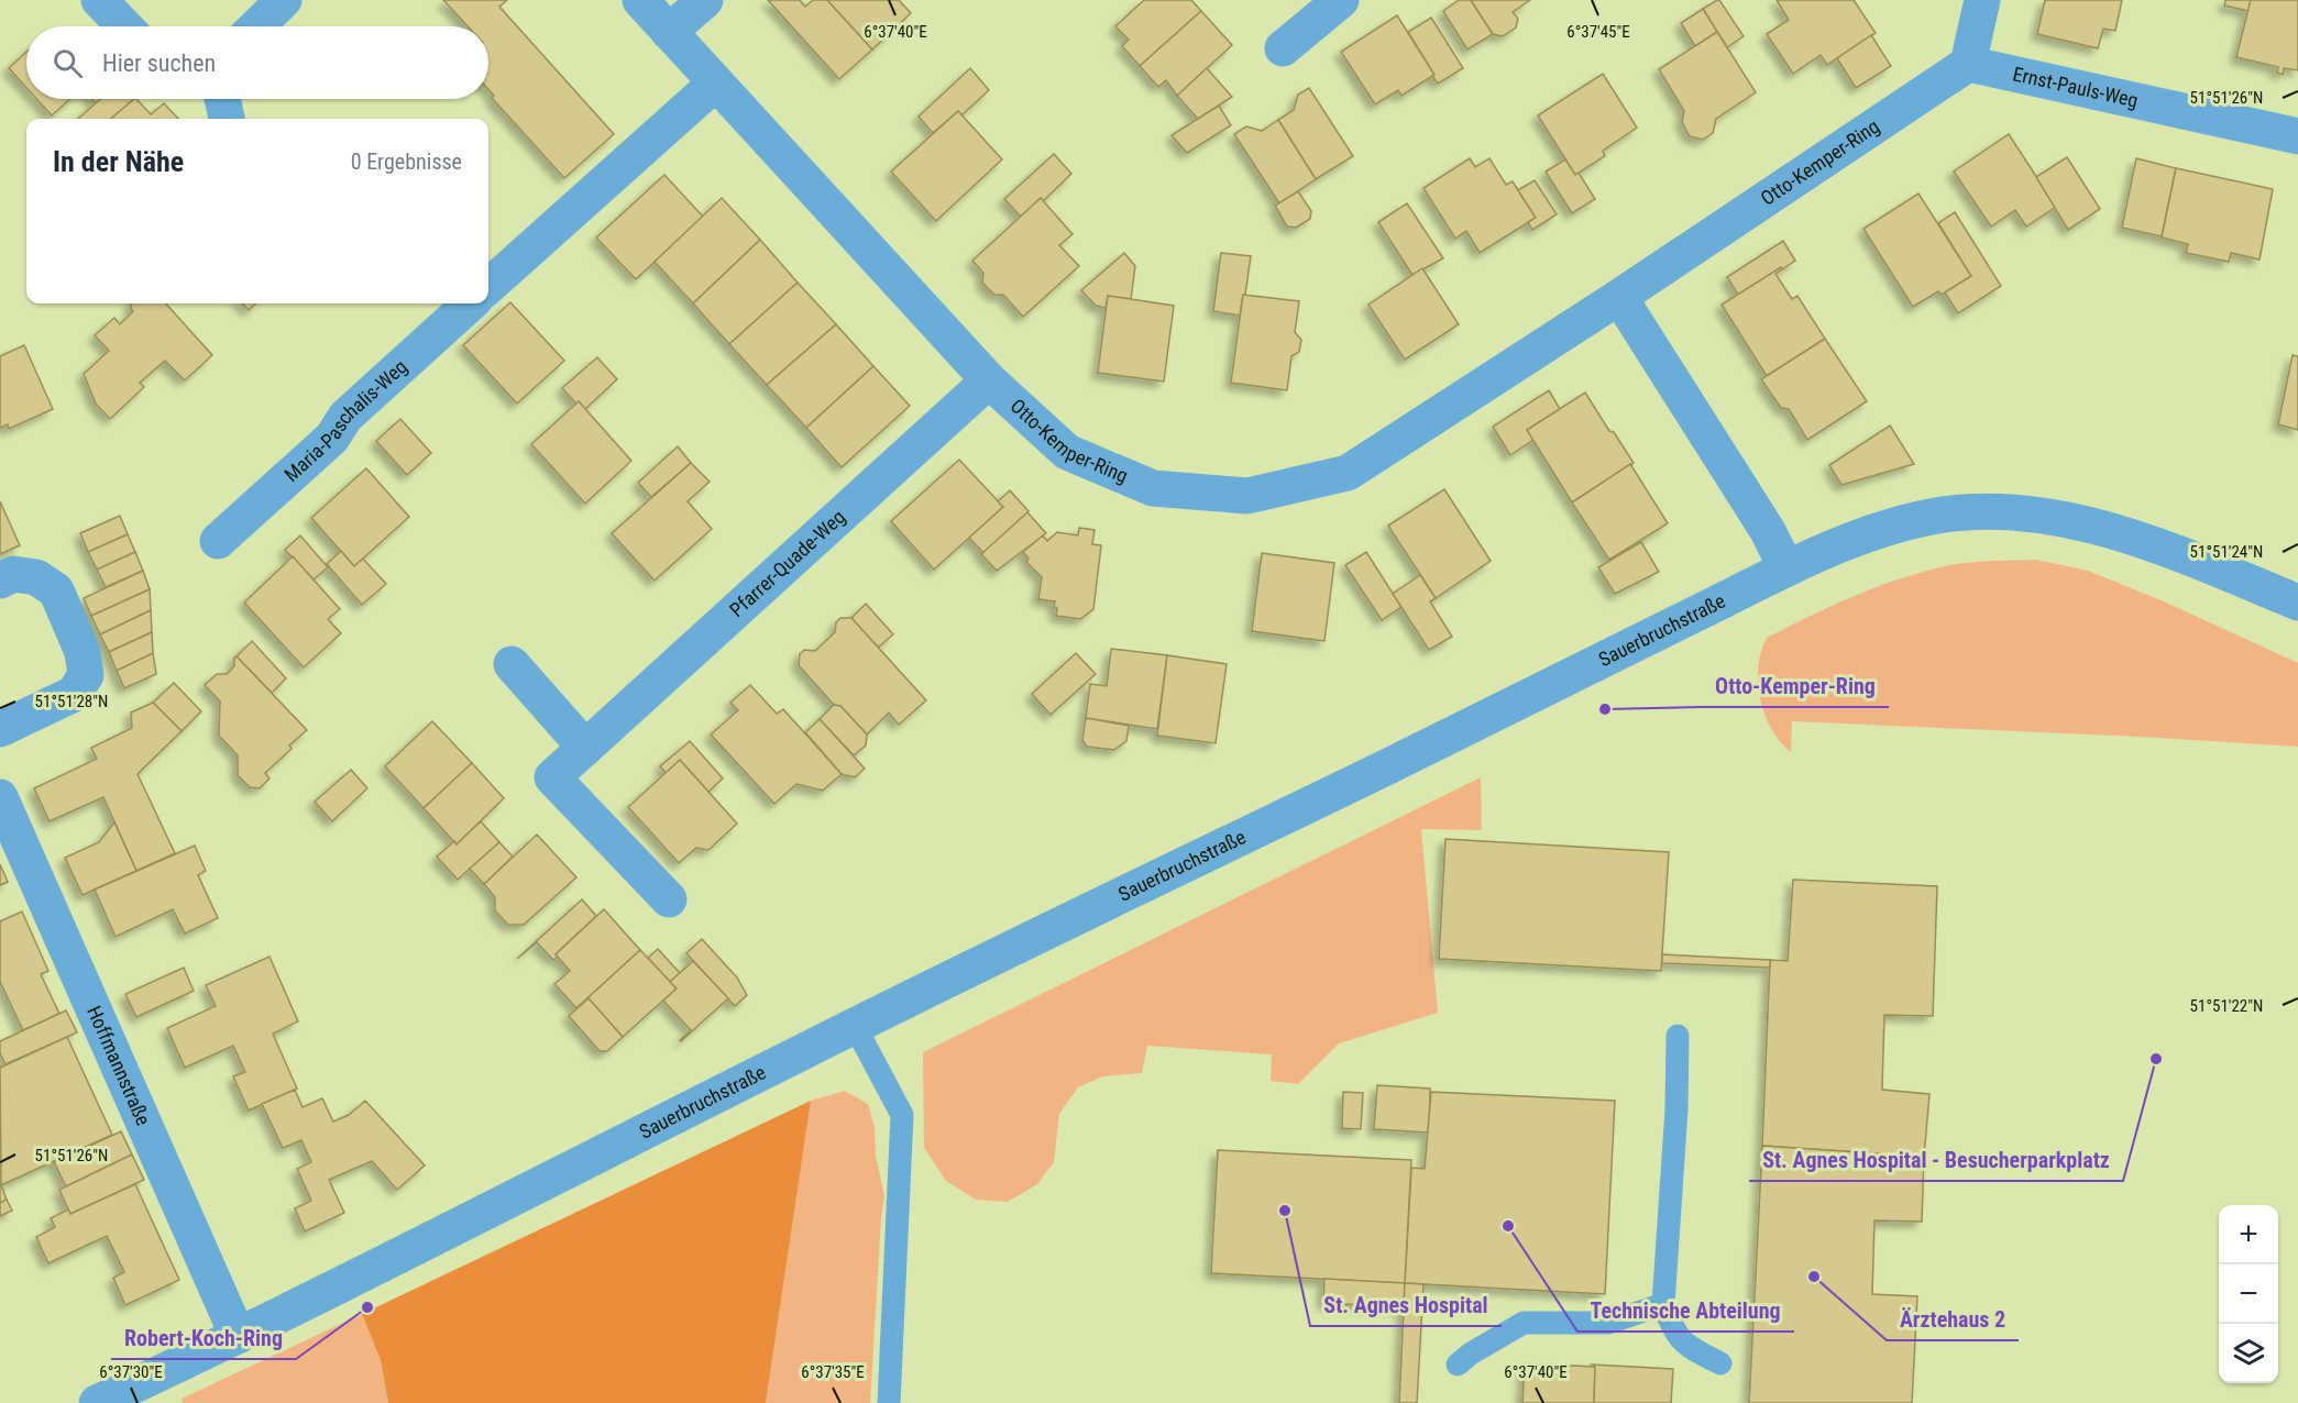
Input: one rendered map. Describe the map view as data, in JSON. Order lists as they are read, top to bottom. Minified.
{"streets":{"street":["Ernst-Pauls-Weg","Otto-Kemper-Ring","Maria-Paschalis-Weg","Pfarrer-Quade-Weg","Sauerbruchstraße","Hoffmannstraße"]},"crossings":[["Ernst-Pauls-Weg","Otto-Kemper-Ring"],["Otto-Kemper-Ring","Pfarrer-Quade-Weg"],["Sauerbruchstraße","Hoffmannstraße"]],"places":["Otto-Kemper-Ring","St. Agnes Hospital - Besucherparkplatz","St. Agnes Hospital","Technische Abteilung","Ärztehaus 2","Robert-Koch-Ring"],"page":{"search":"Hier suchen","heading":["In der Nähe","0 Ergebnisse"],"map_buttons":["+","−"]},"coordinates":["6°37'40\"E","6°37'45\"E","51°51'26\"N","51°51'24\"N","51°51'28\"N","51°51'22\"N","6°37'30\"E","6°37'35\"E"]}
